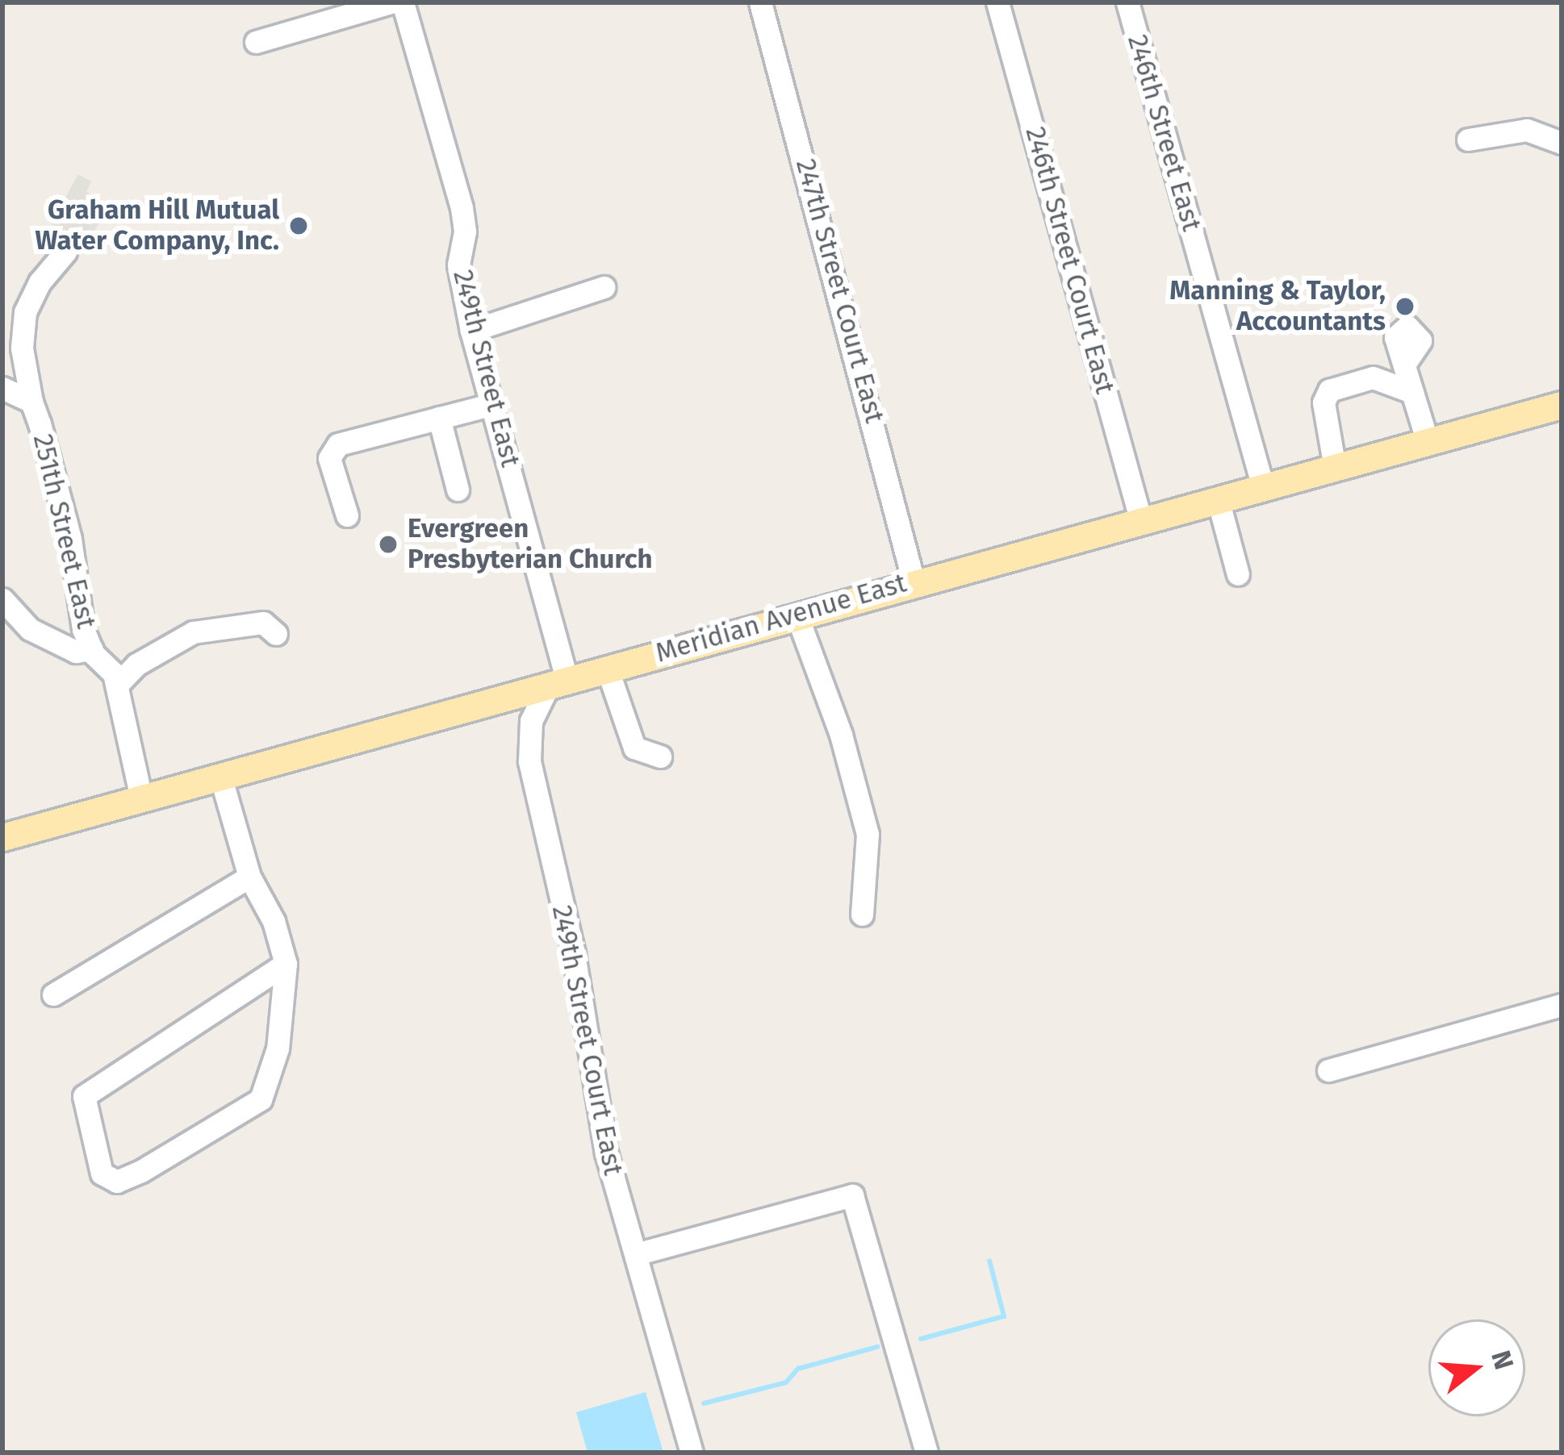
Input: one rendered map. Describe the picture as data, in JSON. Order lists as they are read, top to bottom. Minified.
{"streets":{"main road":["Meridian Avenue East"],"street":["246th Street East","246th Street Court East","247th Street Court East","249th Street East","251th Street East","249th Street Court East"]},"crossings":[["246th Street East","Meridian Avenue East"],["246th Street Court East","Meridian Avenue East"],["247th Street Court East","Meridian Avenue East"],["249th Street East","Meridian Avenue East"],["249th Street East","249th Street Court East"],["251th Street East","Meridian Avenue East"],["Meridian Avenue East","249th Street Court East"]],"places":["Graham Hill Mutual Water Company, Inc.","Manning & Taylor, Accountants","Evergreen Presbyterian Church"],"north":"right"}
